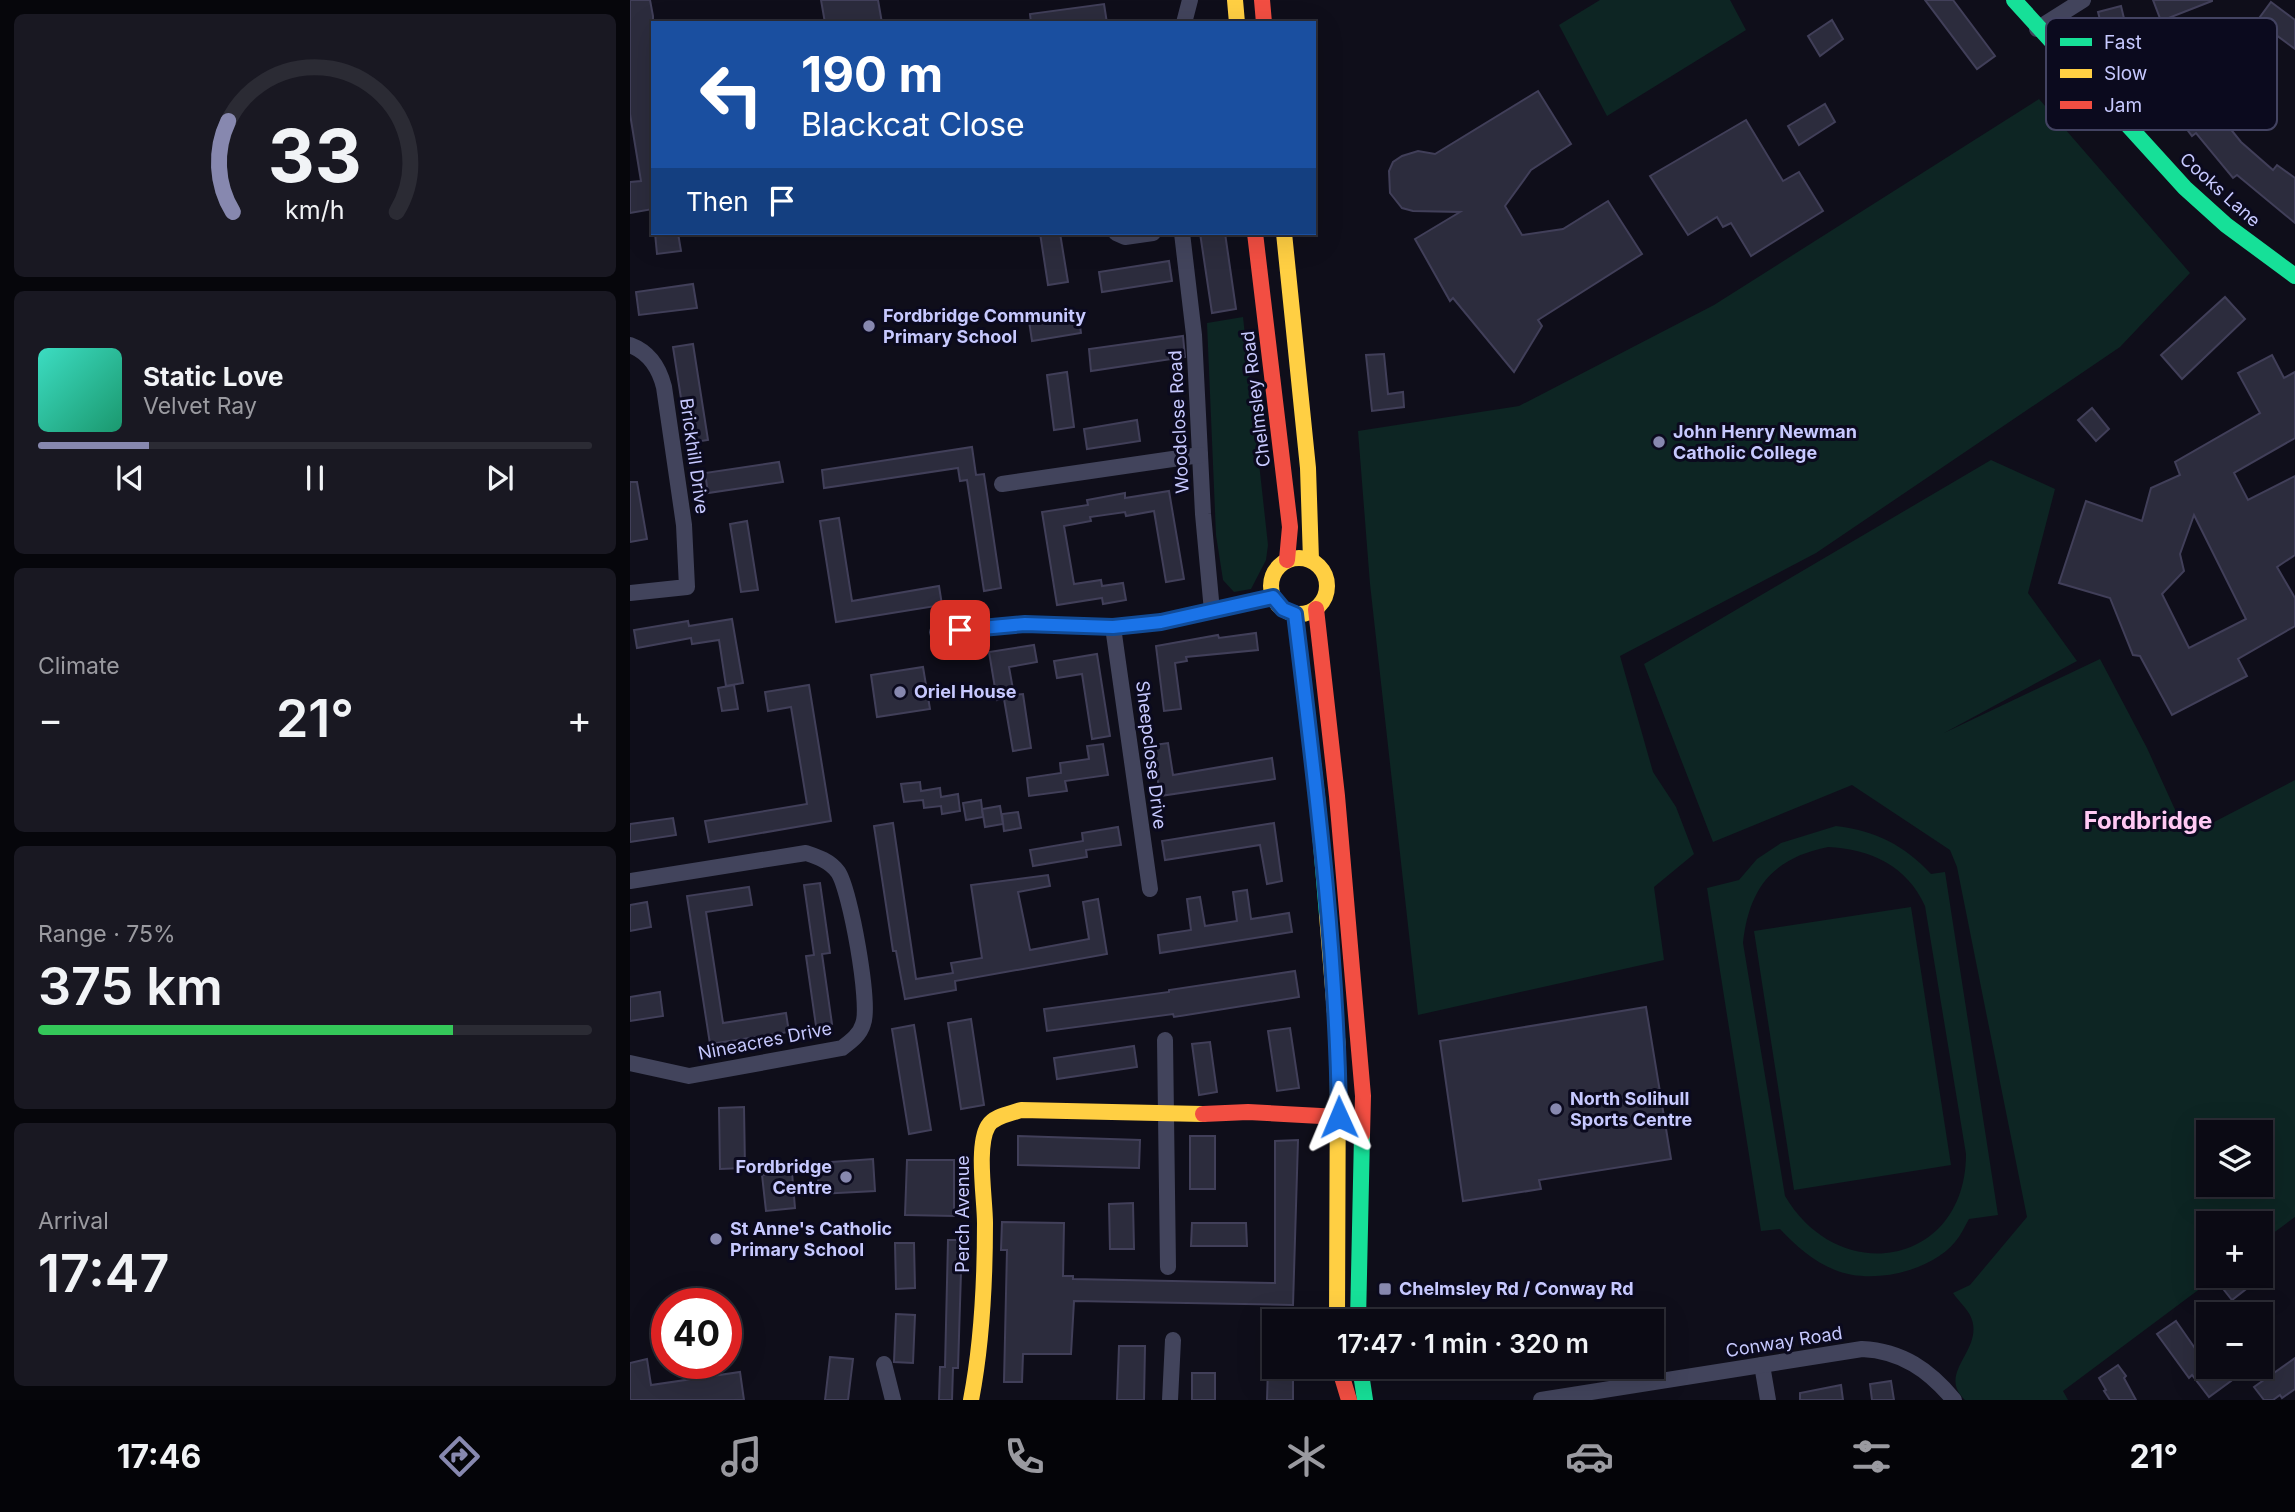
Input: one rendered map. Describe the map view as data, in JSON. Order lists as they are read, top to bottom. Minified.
{"streets":{"street":["Cooks Lane","Chelmsley Road","Woodclose Road","Brickhill Drive","Sheepclose Drive","Nineacres Drive","Perch Avenue","Conway Road"]},"districts":["Fordbridge"],"places":{"other":["Fordbridge Community Primary School","John Henry Newman Catholic College","Oriel House","North Solihull Sports Centre","Fordbridge Centre","St Anne's Catholic Primary School"],"transit":["Chelmsley Rd / Conway Rd"]},"legend":["Fast","Slow","Jam"],"page":{"turn":["190 m","Blackcat Close"],"then":"Then","song":["Static Love","Velvet Ray"],"tile":["Climate",["Range · 75%","375 km"],["Arrival","17:47"]],"heat":["−","21°","+"],"map_buttons":["+","−"],"limit":"40","trip":"17:47 · 1 min · 320 m","tabs":["17:46","21°"],"gauge":["33","km/h"]}}
